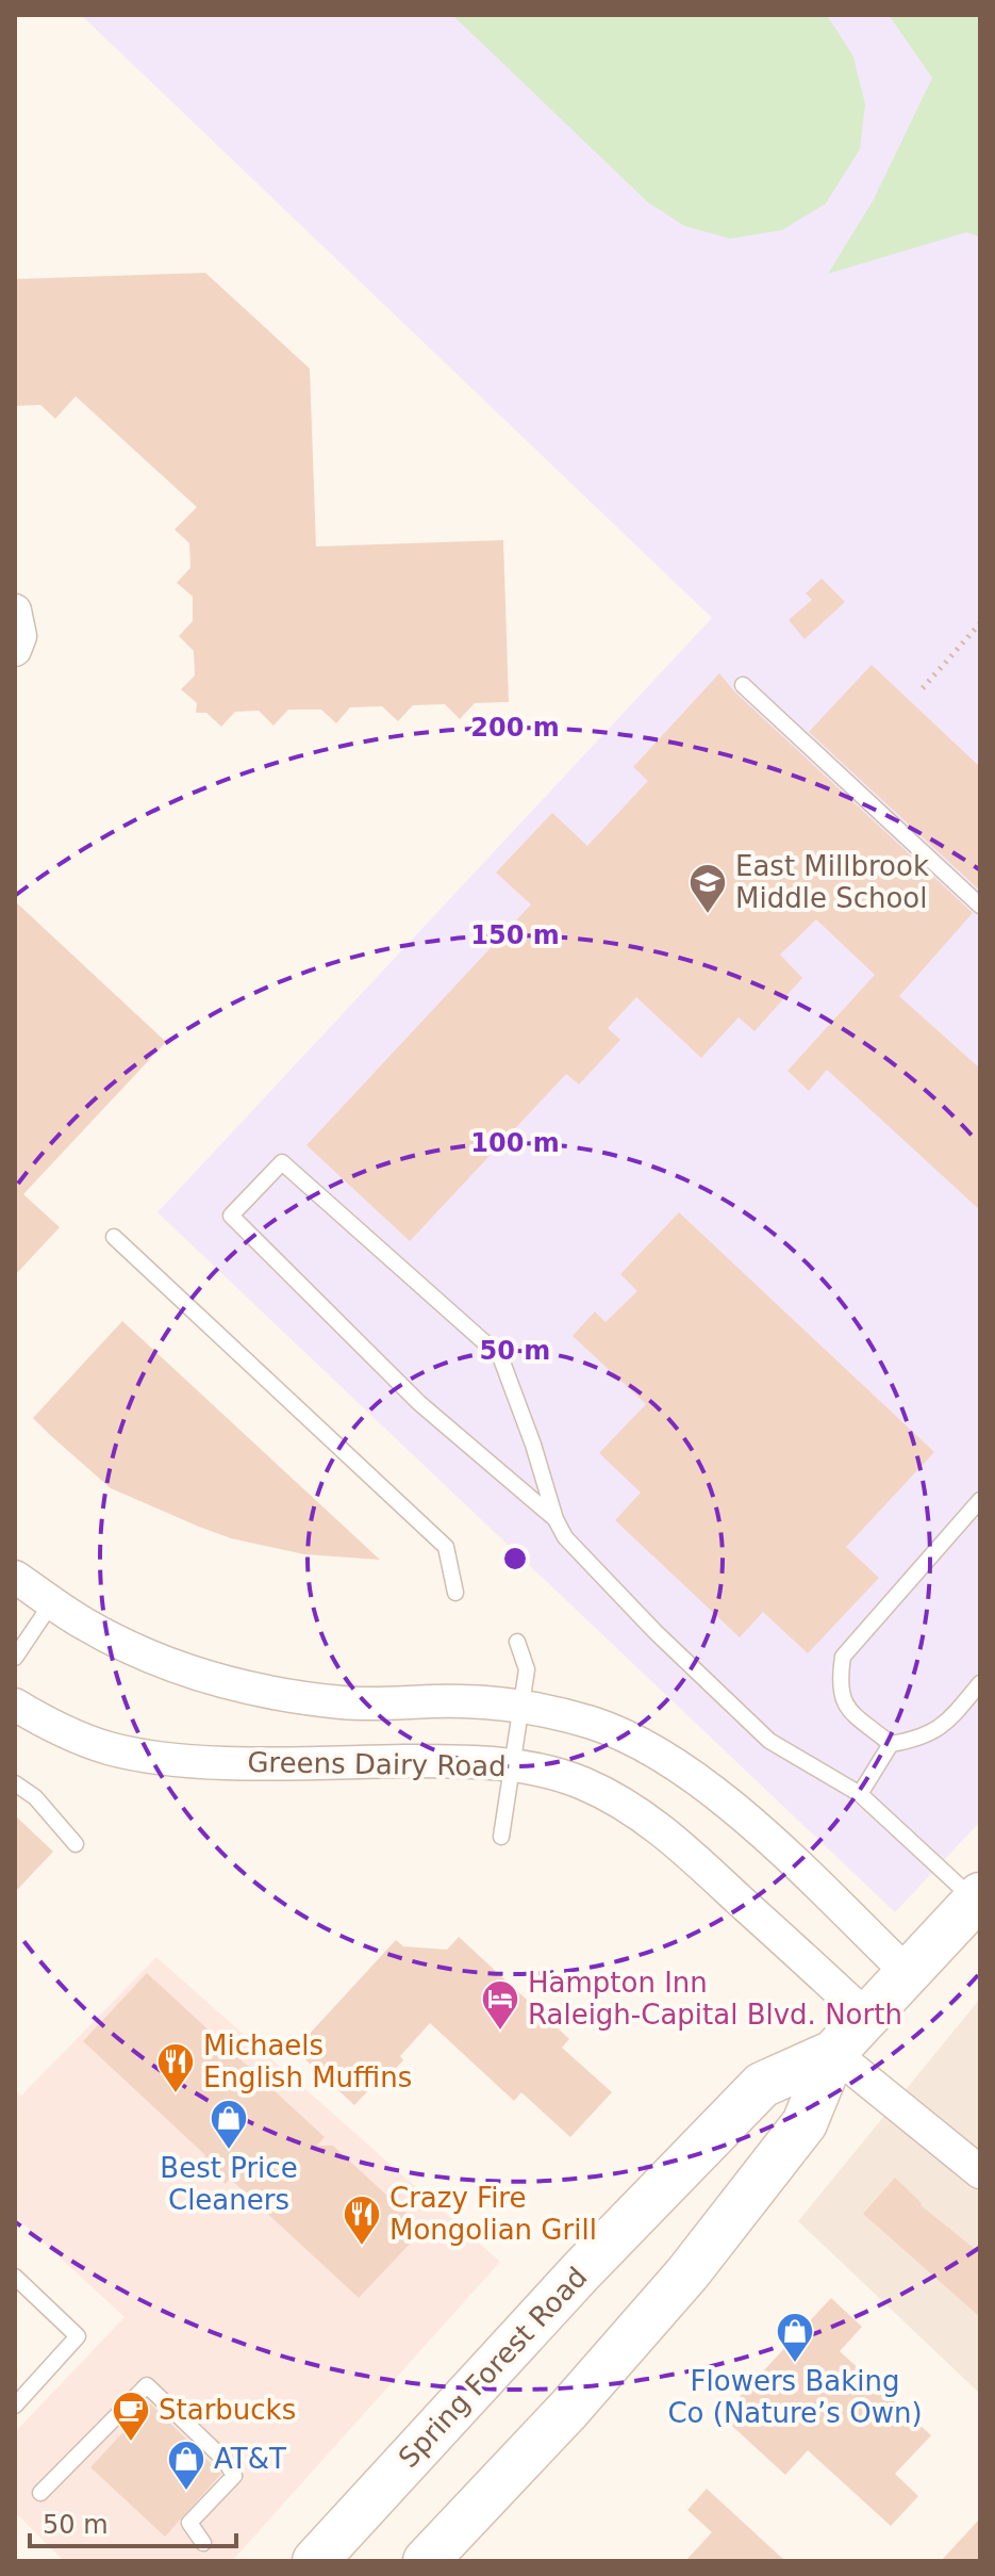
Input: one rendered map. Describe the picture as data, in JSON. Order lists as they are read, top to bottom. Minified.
{"streets":{"main road":["Spring Forest Road"],"street":["Greens Dairy Road"]},"crossings":[["Greens Dairy Road","Spring Forest Road"]],"places":{"school or university":["East Millbrook Middle School"],"hotel":["Hampton Inn Raleigh-Capital Blvd. North"],"restaurant":["Michaels English Muffins","Crazy Fire Mongolian Grill"],"shop":["Best Price Cleaners","Flowers Baking Co (Nature’s Own)","AT&T"],"cafe":["Starbucks"]},"scale_bar":"50 m","rings":["200 m","150 m","100 m","50 m"]}
